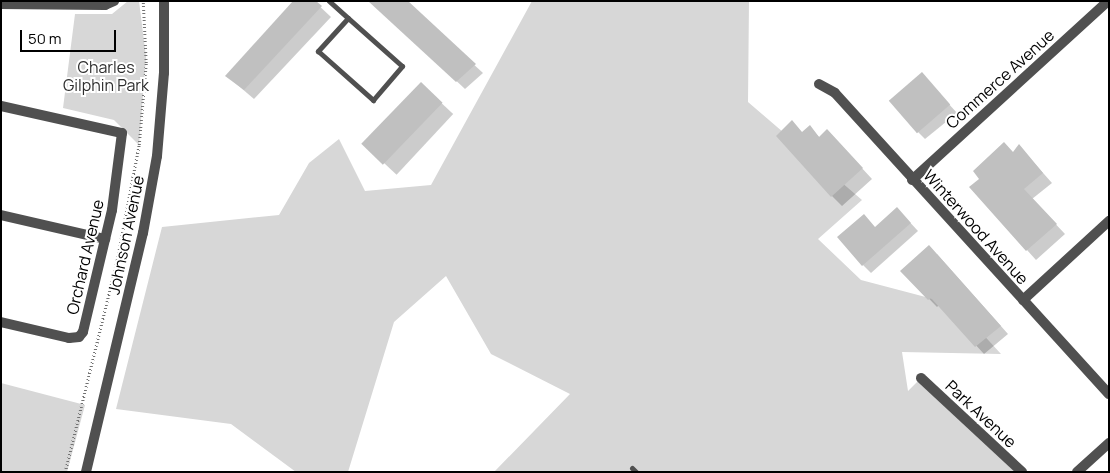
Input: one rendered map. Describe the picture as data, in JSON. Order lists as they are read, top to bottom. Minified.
{"streets":{"street":["Commerce Avenue","Winterwood Avenue","Johnson Avenue","Orchard Avenue","Park Avenue"]},"crossings":[["Commerce Avenue","Winterwood Avenue"]],"parks":["Charles Gilphin Park"],"scale_bar":"50 m"}
